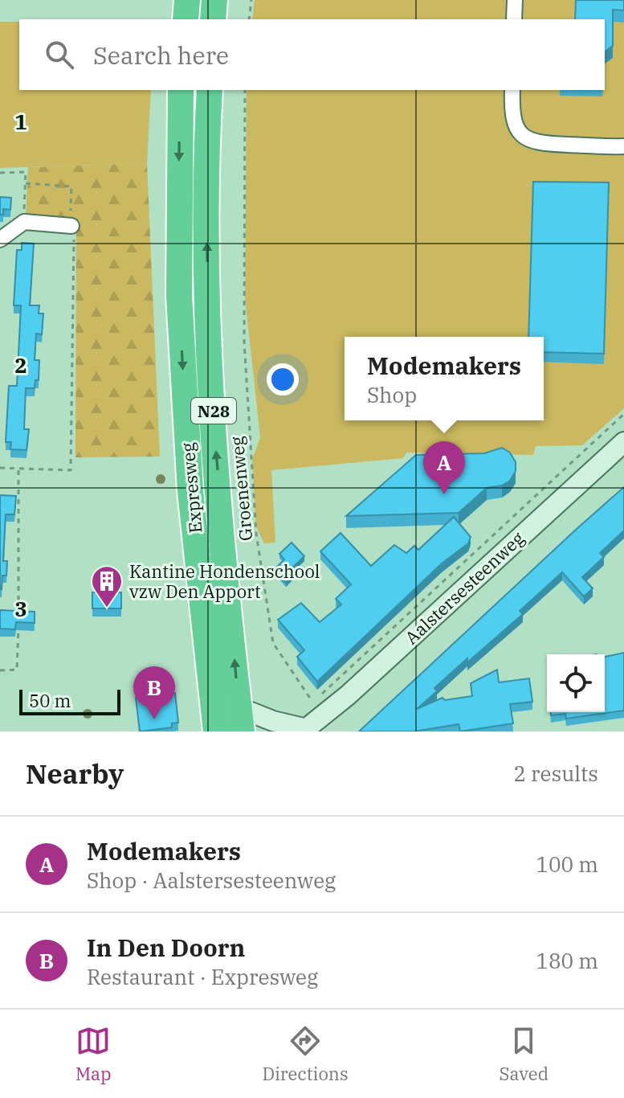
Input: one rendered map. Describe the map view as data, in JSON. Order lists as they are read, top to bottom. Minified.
{"streets":{"highway":["N28","Expresweg"],"main road":["Aalstersesteenweg"],"path":["Groenenweg"]},"crossings":[["Groenenweg","Aalstersesteenweg"]],"places":{"building":["Kantine Hondenschool vzw Den Apport"]},"scale_bar":"50 m","page":{"search":"Search here","popup":["Modemakers","Shop"],"pins":["A","B"],"scale":"50 m","heading":["Nearby","2 results"],"list":[{"mark":"A","name":"Modemakers","note":"Shop · Aalstersesteenweg","value":"100 m"},{"mark":"B","name":"In Den Doorn","note":"Restaurant · Expresweg","value":"180 m"}],"nav":["Map","Directions","Saved"]},"grid":{"rows":["1","2","3"]}}
